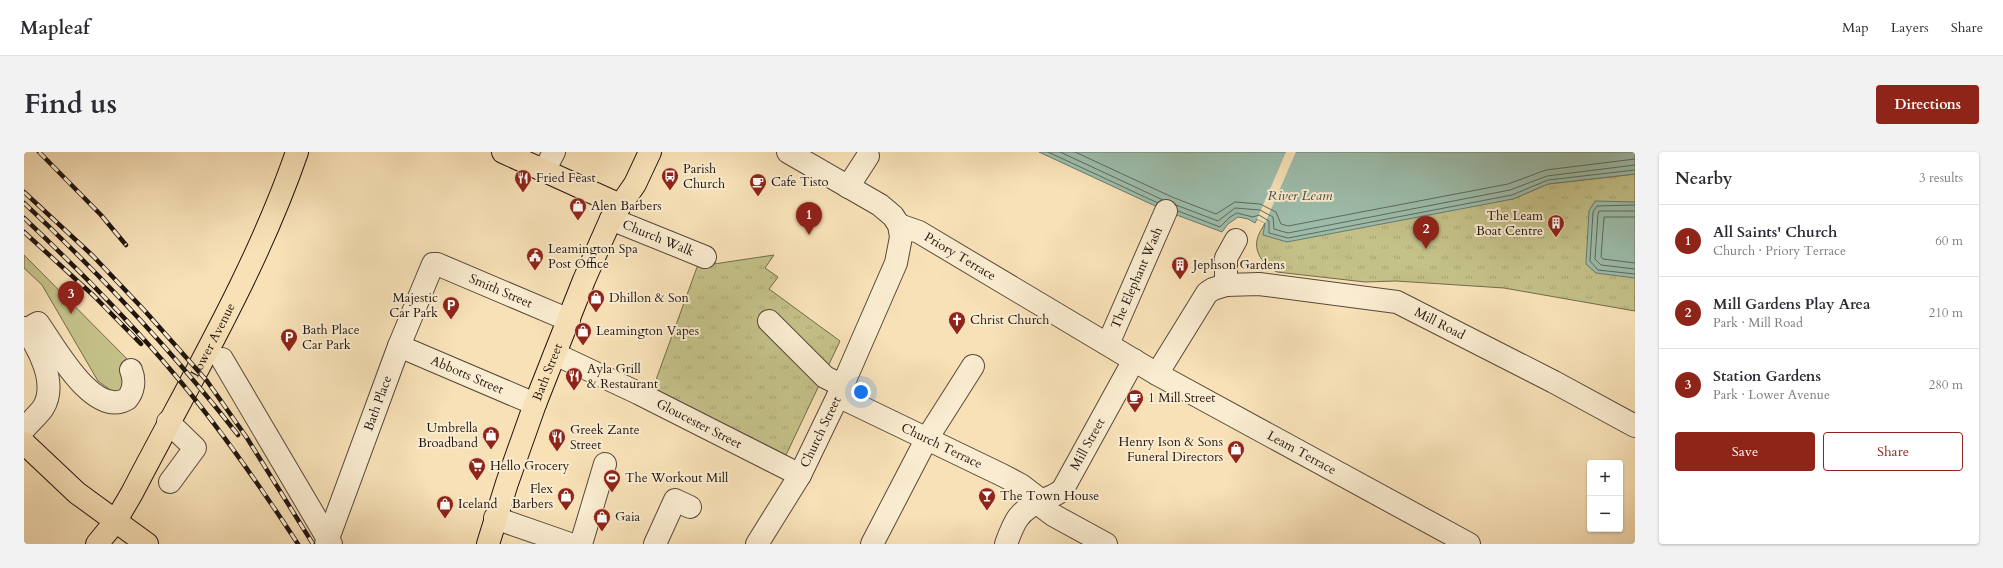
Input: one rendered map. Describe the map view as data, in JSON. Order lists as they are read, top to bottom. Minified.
{"streets":{"main road":["Lower Avenue","Bath Street"],"street":["Church Walk","Priory Terrace","The Elephant Wash","Smith Street","Mill Road","Abbotts Street","Bath Place","Gloucester Street","Church Street","Mill Street","Church Terrace","Leam Terrace"]},"crossings":[["Church Walk","Bath Street"],["Priory Terrace","The Elephant Wash"],["Priory Terrace","Church Street"],["Priory Terrace","Mill Street"],["Priory Terrace","Leam Terrace"],["Smith Street","Bath Street"],["Smith Street","Bath Place"],["Mill Road","Leam Terrace"],["Bath Street","Abbotts Street"],["Bath Street","Gloucester Street"],["Abbotts Street","Bath Place"],["Gloucester Street","Church Street"],["Church Street","Church Terrace"],["Mill Street","Church Terrace"],["Mill Street","Leam Terrace"]],"water":["River Leam"],"places":{"bus stop":["Parish Church"],"restaurant":["Fried Feast","Ayla Grill & Restaurant","Greek Zante Street"],"cafe":["Cafe Tisto","1 Mill Street"],"shop":["Alen Barbers","Dhillon & Son","Leamington Vapes","Umbrella Broadband","Henry Ison & Sons Funeral Directors","Flex Barbers","Iceland","Gaia"],"building":["The Leam Boat Centre","Jephson Gardens"],"public building":["Leamington Spa Post Office"],"parking":["Majestic Car Park","Bath Place Car Park"],"church":["Christ Church"],"supermarket":["Hello Grocery"],"sports":["The Workout Mill"],"bar":["The Town House"]},"page":{"header":"Mapleaf","nav":["Map","Layers","Share"],"title":"Find us","buttons":["Directions",["Save","Share"]],"heading":["Nearby","3 results"],"pins":["1","2","3"],"list":[{"mark":"1","name":"All Saints' Church","note":"Church · Priory Terrace","value":"60 m"},{"mark":"2","name":"Mill Gardens Play Area","note":"Park · Mill Road","value":"210 m"},{"mark":"3","name":"Station Gardens","note":"Park · Lower Avenue","value":"280 m"}],"map_buttons":["+","−"]}}
